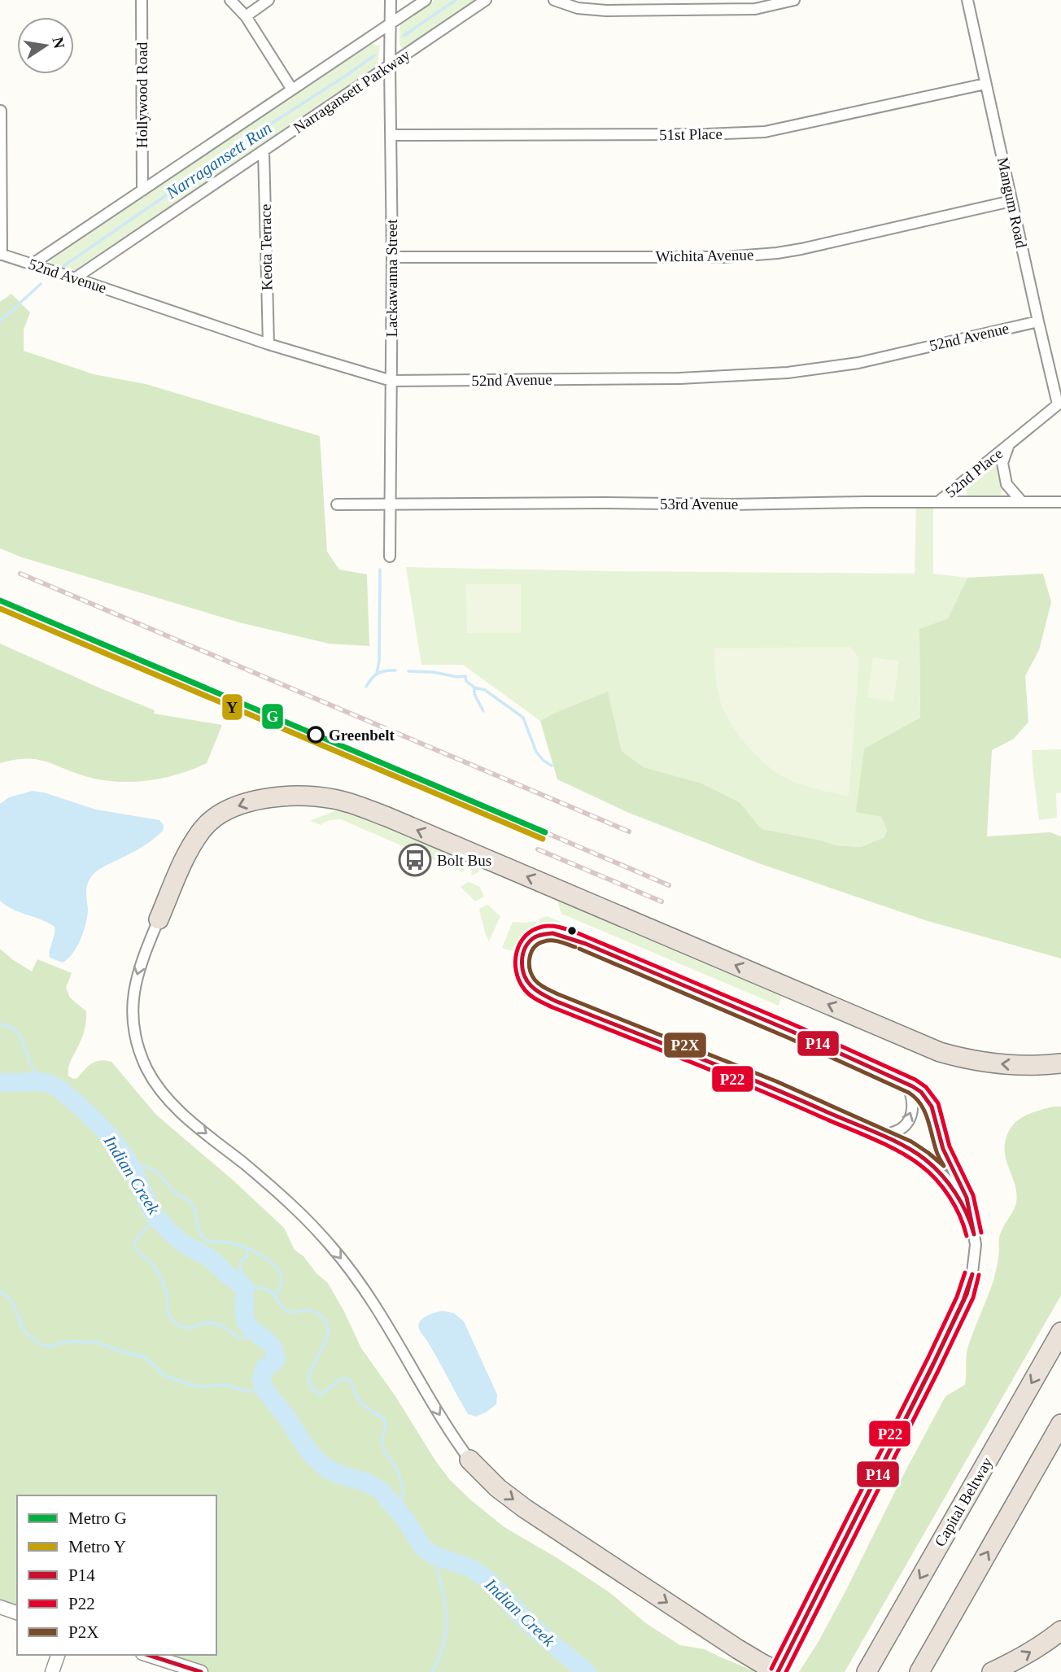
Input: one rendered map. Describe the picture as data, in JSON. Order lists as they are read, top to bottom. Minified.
{"streets":{"highway":["Capital Beltway"],"street":["Narragansett Parkway","Hollywood Road","51st Place","Mangum Road","Keota Terrace","Wichita Avenue","52nd Avenue","Lackawanna Street","52nd Place","53rd Avenue"]},"crossings":[["Narragansett Parkway","Keota Terrace"],["Narragansett Parkway","52nd Avenue"],["Narragansett Parkway","Lackawanna Street"],["51st Place","Mangum Road"],["51st Place","Lackawanna Street"],["Mangum Road","Wichita Avenue"],["Mangum Road","52nd Avenue"],["Mangum Road","52nd Place"],["Keota Terrace","52nd Avenue"],["Wichita Avenue","Lackawanna Street"],["52nd Avenue","Lackawanna Street"],["Lackawanna Street","53rd Avenue"],["52nd Place","53rd Avenue"]],"water":["Narragansett Run","Indian Creek"],"places":{"other":["Greenbelt"],"bus stop":["Bolt Bus"]},"lines":["metro line G","metro line Y","transit line P22","transit line P14","transit line P2X"],"legend":["Metro G","Metro Y","P14","P22","P2X"],"north":"right"}
